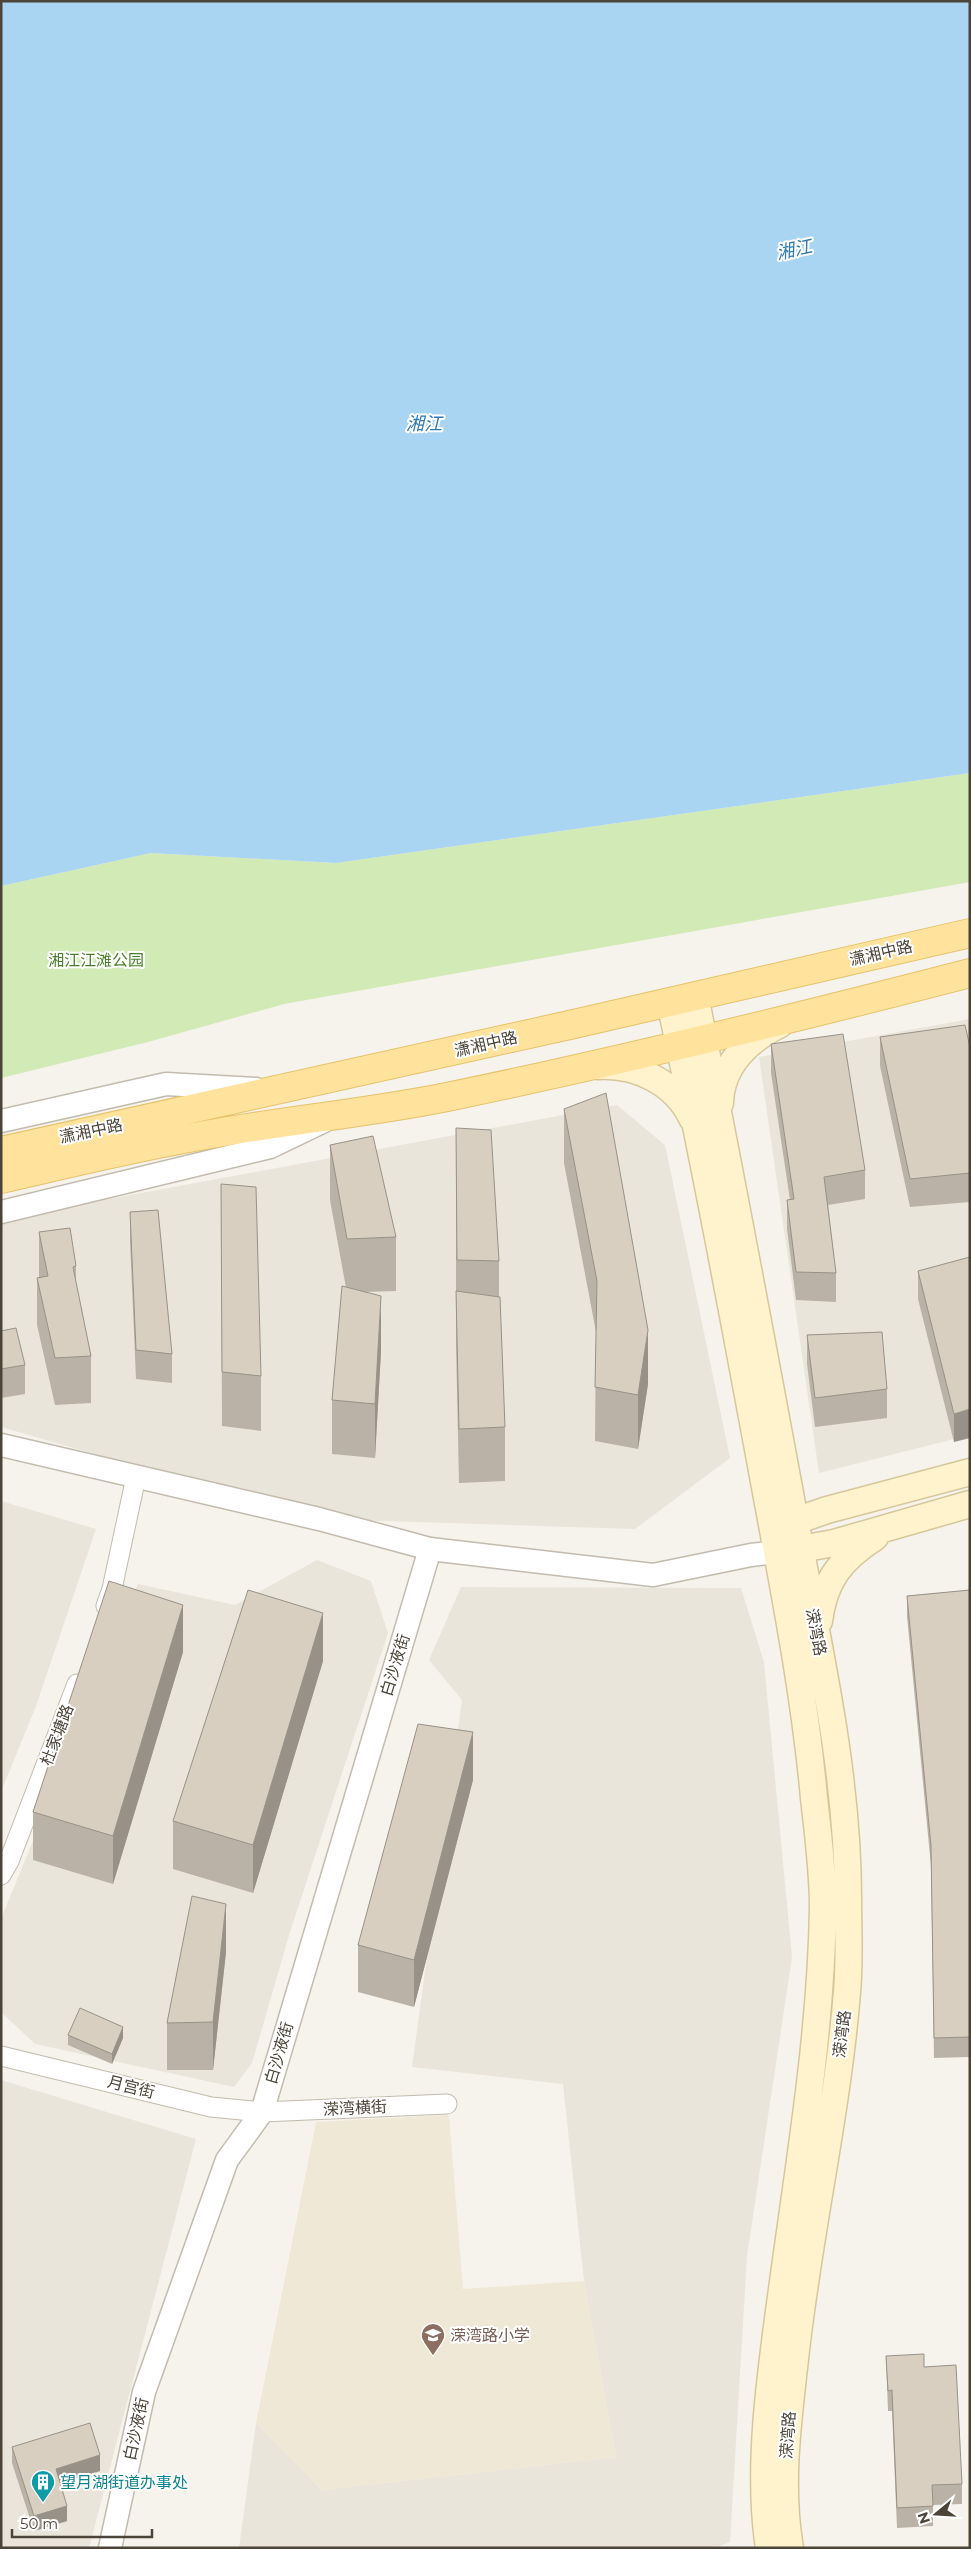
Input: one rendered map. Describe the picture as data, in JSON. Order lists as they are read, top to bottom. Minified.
{"streets":{"main road":["潇湘中路","溁湾路"],"street":["白沙液街","杜家塘路","月宫街","溁湾横街"]},"crossings":[["白沙液街","月宫街"],["白沙液街","溁湾横街"],["月宫街","溁湾横街"]],"water":["湘江"],"parks":["湘江江滩公园"],"places":{"school or university":["溁湾路小学"],"building":["望月湖街道办事处"]},"scale_bar":"50 m","north":"left"}
